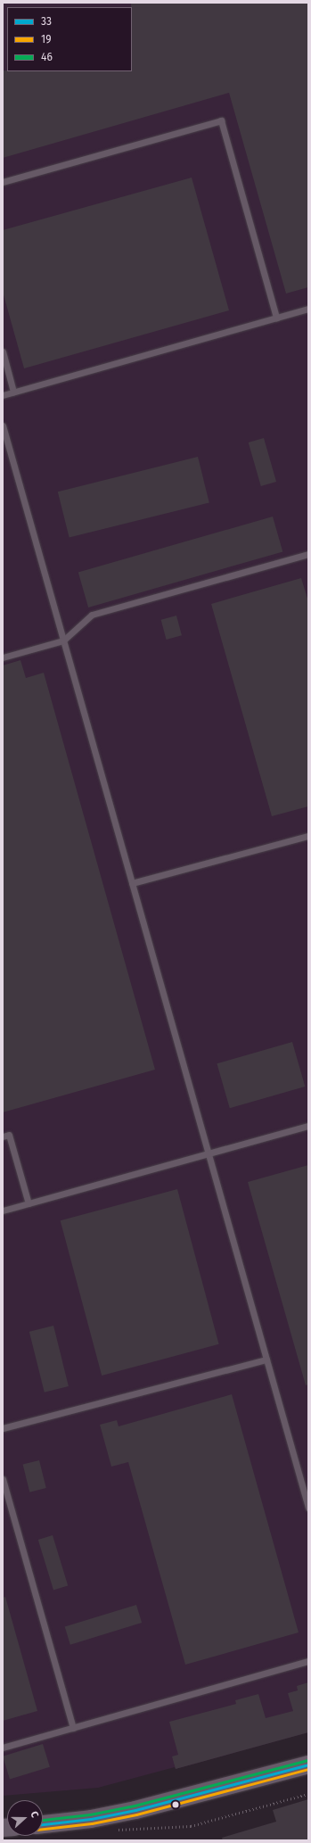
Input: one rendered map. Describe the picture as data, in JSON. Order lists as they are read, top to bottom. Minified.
{"lines":["transit line 46","transit line 33","transit line 19"],"legend":["33","19","46"],"north":"right"}
